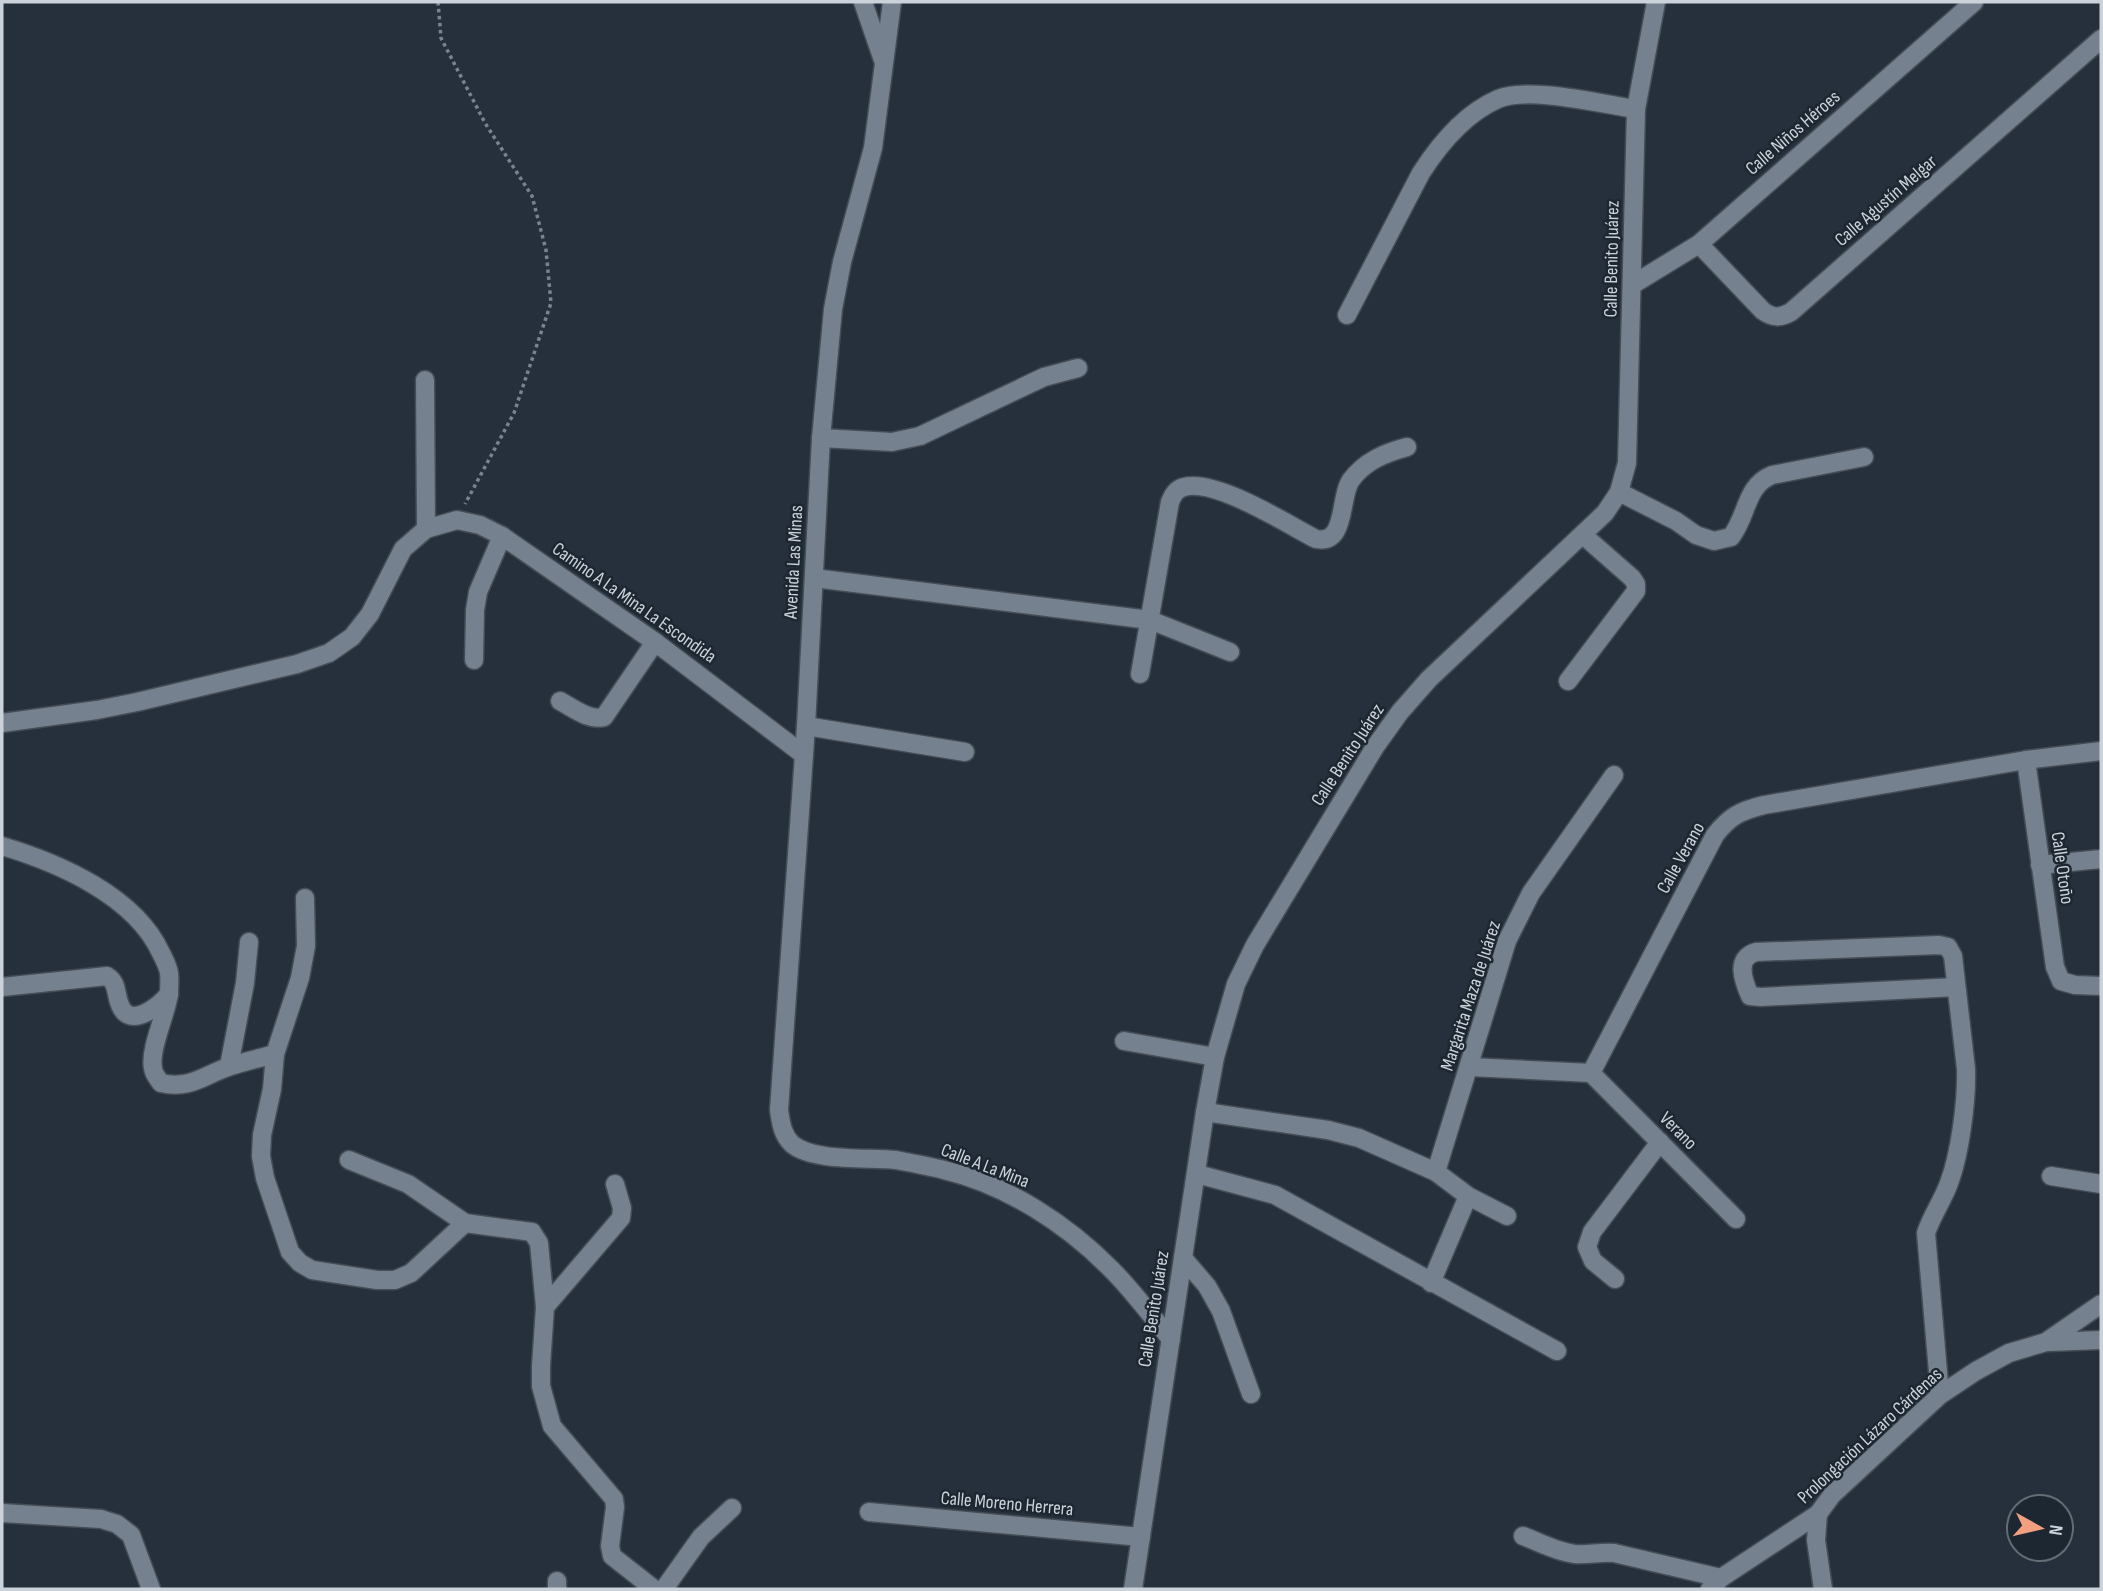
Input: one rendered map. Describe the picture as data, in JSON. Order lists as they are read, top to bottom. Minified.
{"streets":{"street":["Calle Niños Héroes","Calle Agustín Melgar","Calle Benito Juárez","Avenida Las Minas","Camino A La Mina La Escondida","Calle Verano","Calle Otoño","Margarita Maza de Juárez","Verano","Calle A La Mina","Prolongación Lázaro Cárdenas","Calle Moreno Herrera"]},"crossings":[["Calle Niños Héroes","Calle Agustín Melgar"],["Calle Niños Héroes","Calle Benito Juárez"],["Calle Benito Juárez","Calle A La Mina"],["Calle Benito Juárez","Calle Moreno Herrera"],["Avenida Las Minas","Camino A La Mina La Escondida"],["Avenida Las Minas","Calle A La Mina"],["Calle Verano","Calle Otoño"],["Calle Verano","Verano"]],"north":"right"}
